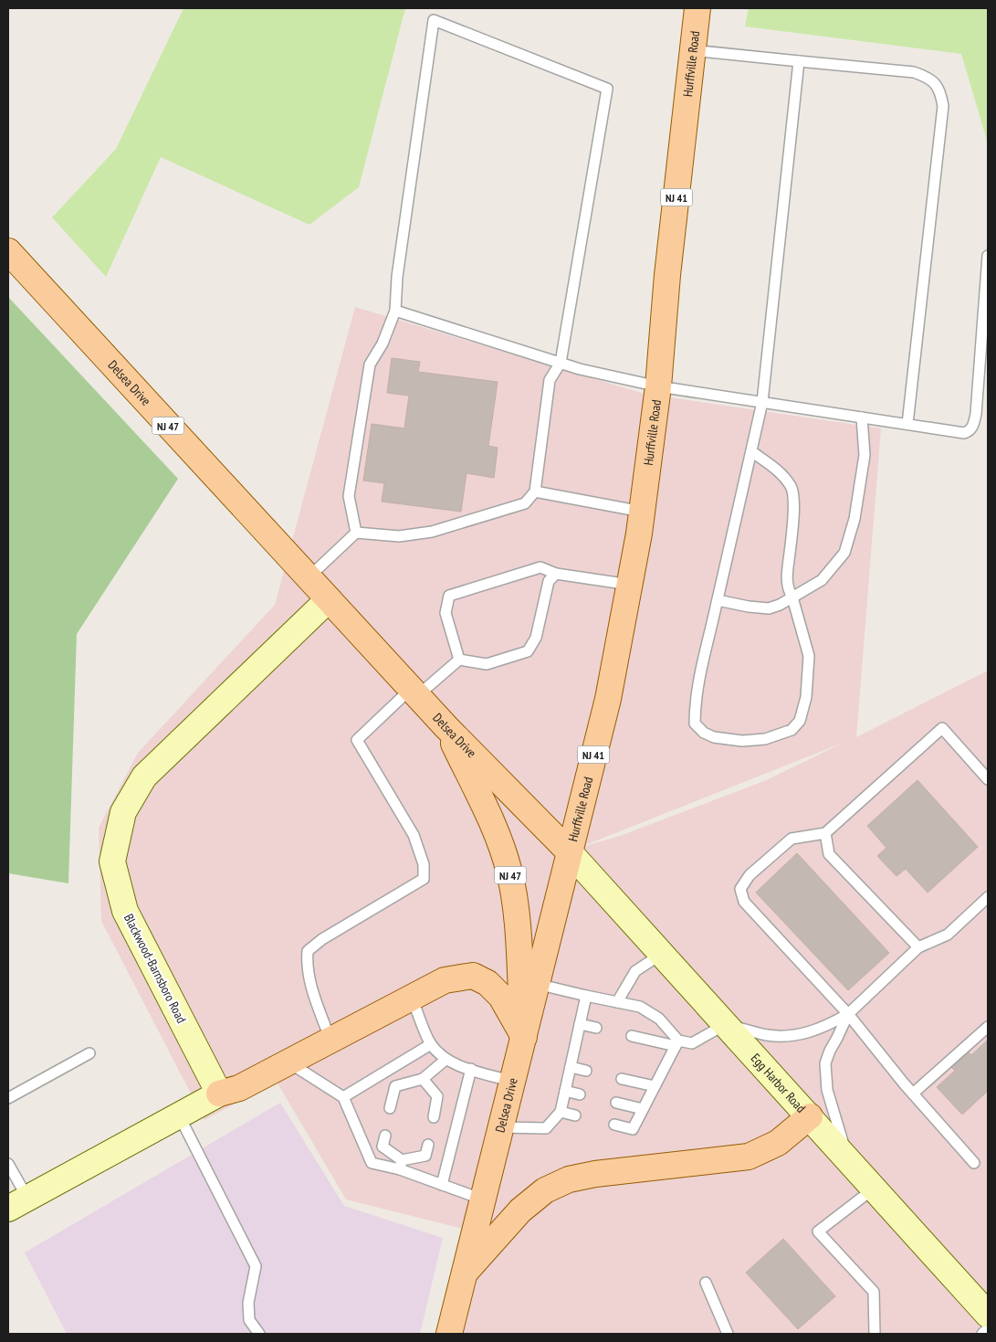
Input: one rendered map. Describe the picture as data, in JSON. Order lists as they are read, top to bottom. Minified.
{"streets":{"main road":["Hurffville Road","NJ 41","Delsea Drive","NJ 47","Blackwood-Barnsboro Road","Egg Harbor Road"]},"crossings":[["Hurffville Road","Delsea Drive"],["Hurffville Road","Egg Harbor Road"],["Delsea Drive","NJ 47"],["Delsea Drive","Blackwood-Barnsboro Road"],["Delsea Drive","Egg Harbor Road"]]}
